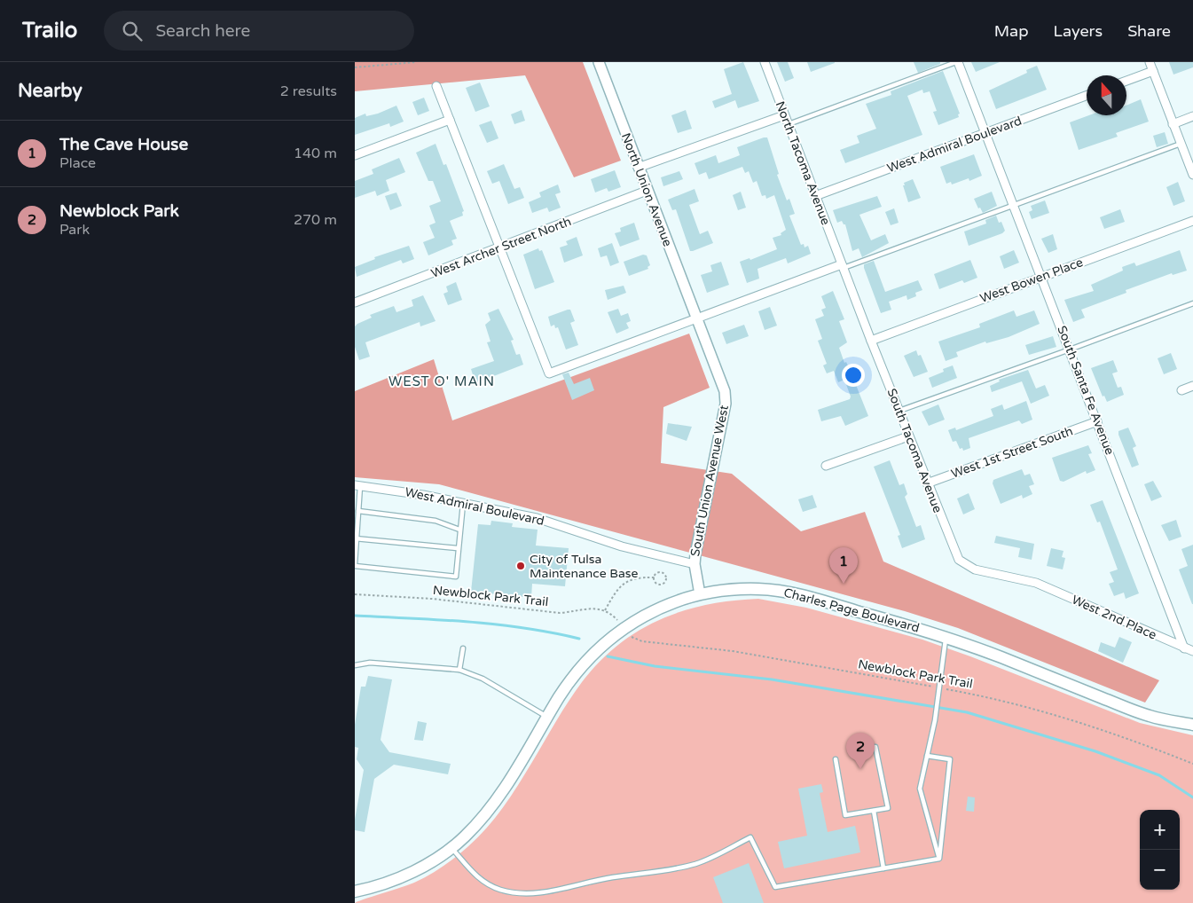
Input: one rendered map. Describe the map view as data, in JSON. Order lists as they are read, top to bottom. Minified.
{"streets":{"main road":["Charles Page Boulevard"],"street":["West Admiral Boulevard","North Tacoma Avenue","North Union Avenue","West Archer Street North","West Bowen Place","South Santa Fe Avenue","South Tacoma Avenue","West 1st Street South","South Union Avenue West","West 2nd Place"],"path":["Newblock Park Trail"]},"crossings":[["West Admiral Boulevard","North Tacoma Avenue"],["West Admiral Boulevard","South Santa Fe Avenue"],["West Admiral Boulevard","South Union Avenue West"],["North Tacoma Avenue","South Tacoma Avenue"],["North Union Avenue","West Archer Street North"],["North Union Avenue","South Union Avenue West"],["West Bowen Place","South Santa Fe Avenue"],["West Bowen Place","South Tacoma Avenue"],["South Santa Fe Avenue","West 1st Street South"],["South Santa Fe Avenue","West 2nd Place"],["South Tacoma Avenue","West 1st Street South"],["South Tacoma Avenue","West 2nd Place"],["South Union Avenue West","Charles Page Boulevard"]],"districts":["WEST O' MAIN"],"places":["City of Tulsa Maintenance Base"],"north":"top","page":{"header":"Trailo","search":"Search here","nav":["Map","Layers","Share"],"heading":["Nearby","2 results"],"list":[{"mark":"1","name":"The Cave House","note":"Place","value":"140 m"},{"mark":"2","name":"Newblock Park","note":"Park","value":"270 m"}],"pins":["1","2"],"map_buttons":["+","−"]}}
